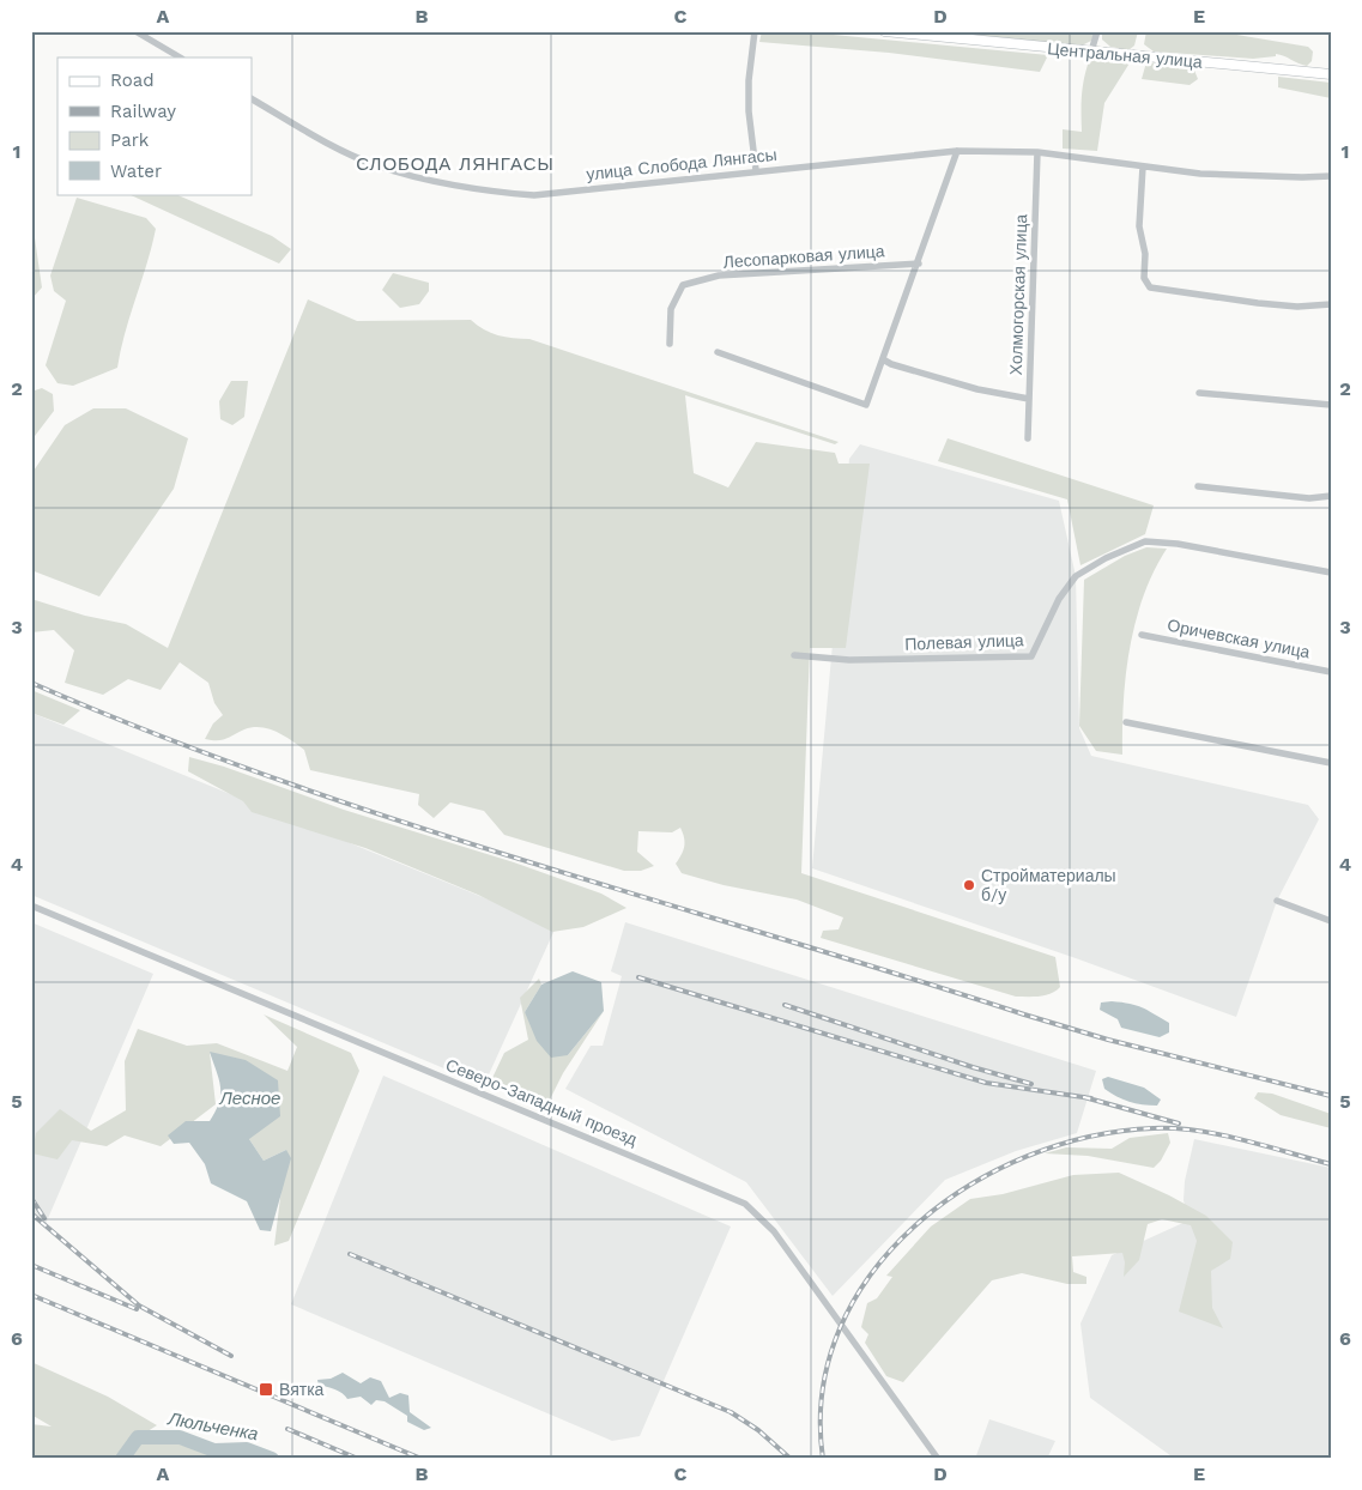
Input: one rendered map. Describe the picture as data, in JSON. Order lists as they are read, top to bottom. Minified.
{"streets":{"street":["Центральная улица","улица Слобода Лянгасы","Лесопарковая улица","Холмогорская улица","Оричевская улица","Полевая улица","Северо-Западный проезд"]},"crossings":[["улица Слобода Лянгасы","Холмогорская улица"]],"districts":["СЛОБОДА ЛЯНГАСЫ"],"water":["Лесное","Люльченка"],"places":{"other":["Стройматериалы б/у"],"transit":["Вятка"]},"legend":["Road","Railway","Park","Water"],"grid":{"columns":["A","B","C","D","E"],"rows":["1","2","3","4","5","6"]}}
